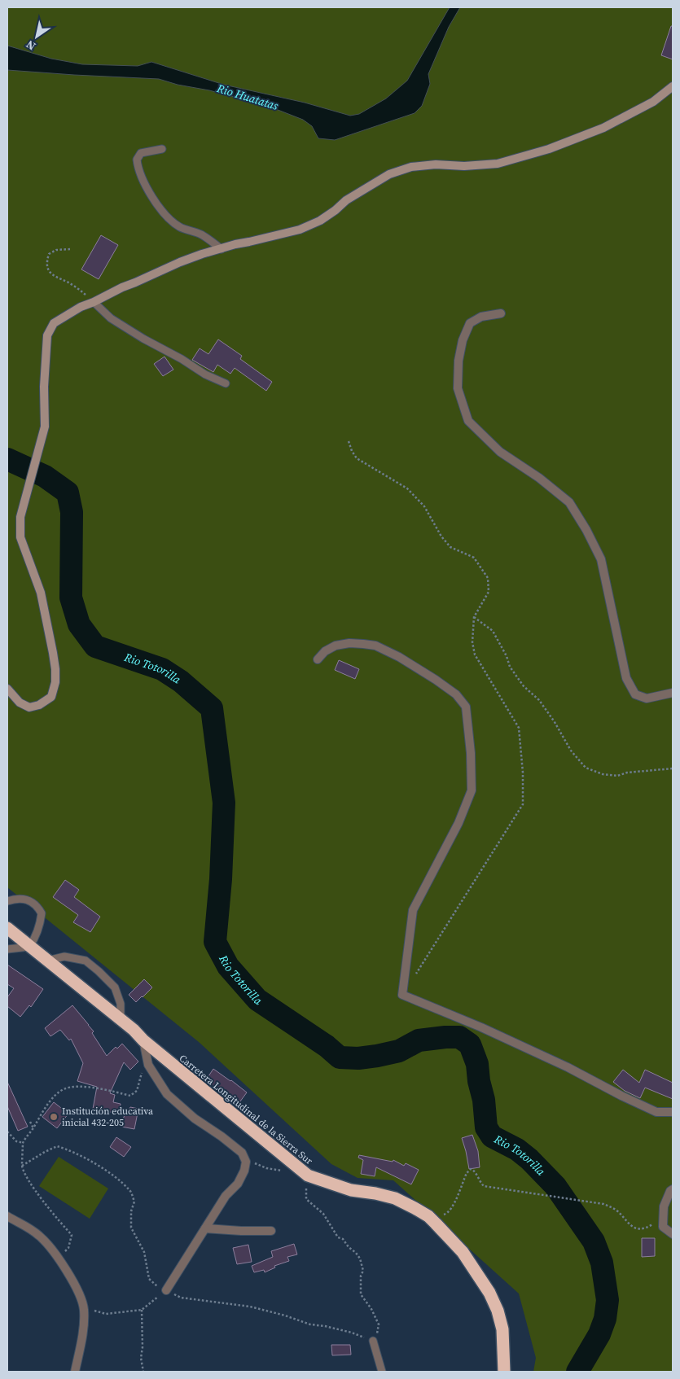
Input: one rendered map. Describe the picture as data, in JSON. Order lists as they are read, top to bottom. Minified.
{"streets":{"highway":["Carretera Longitudinal de la Sierra Sur"]},"water":["Rio Huatatas","Rio Totorilla"],"places":["Institución educativa inicial 432-205"],"north":"bottom left"}
